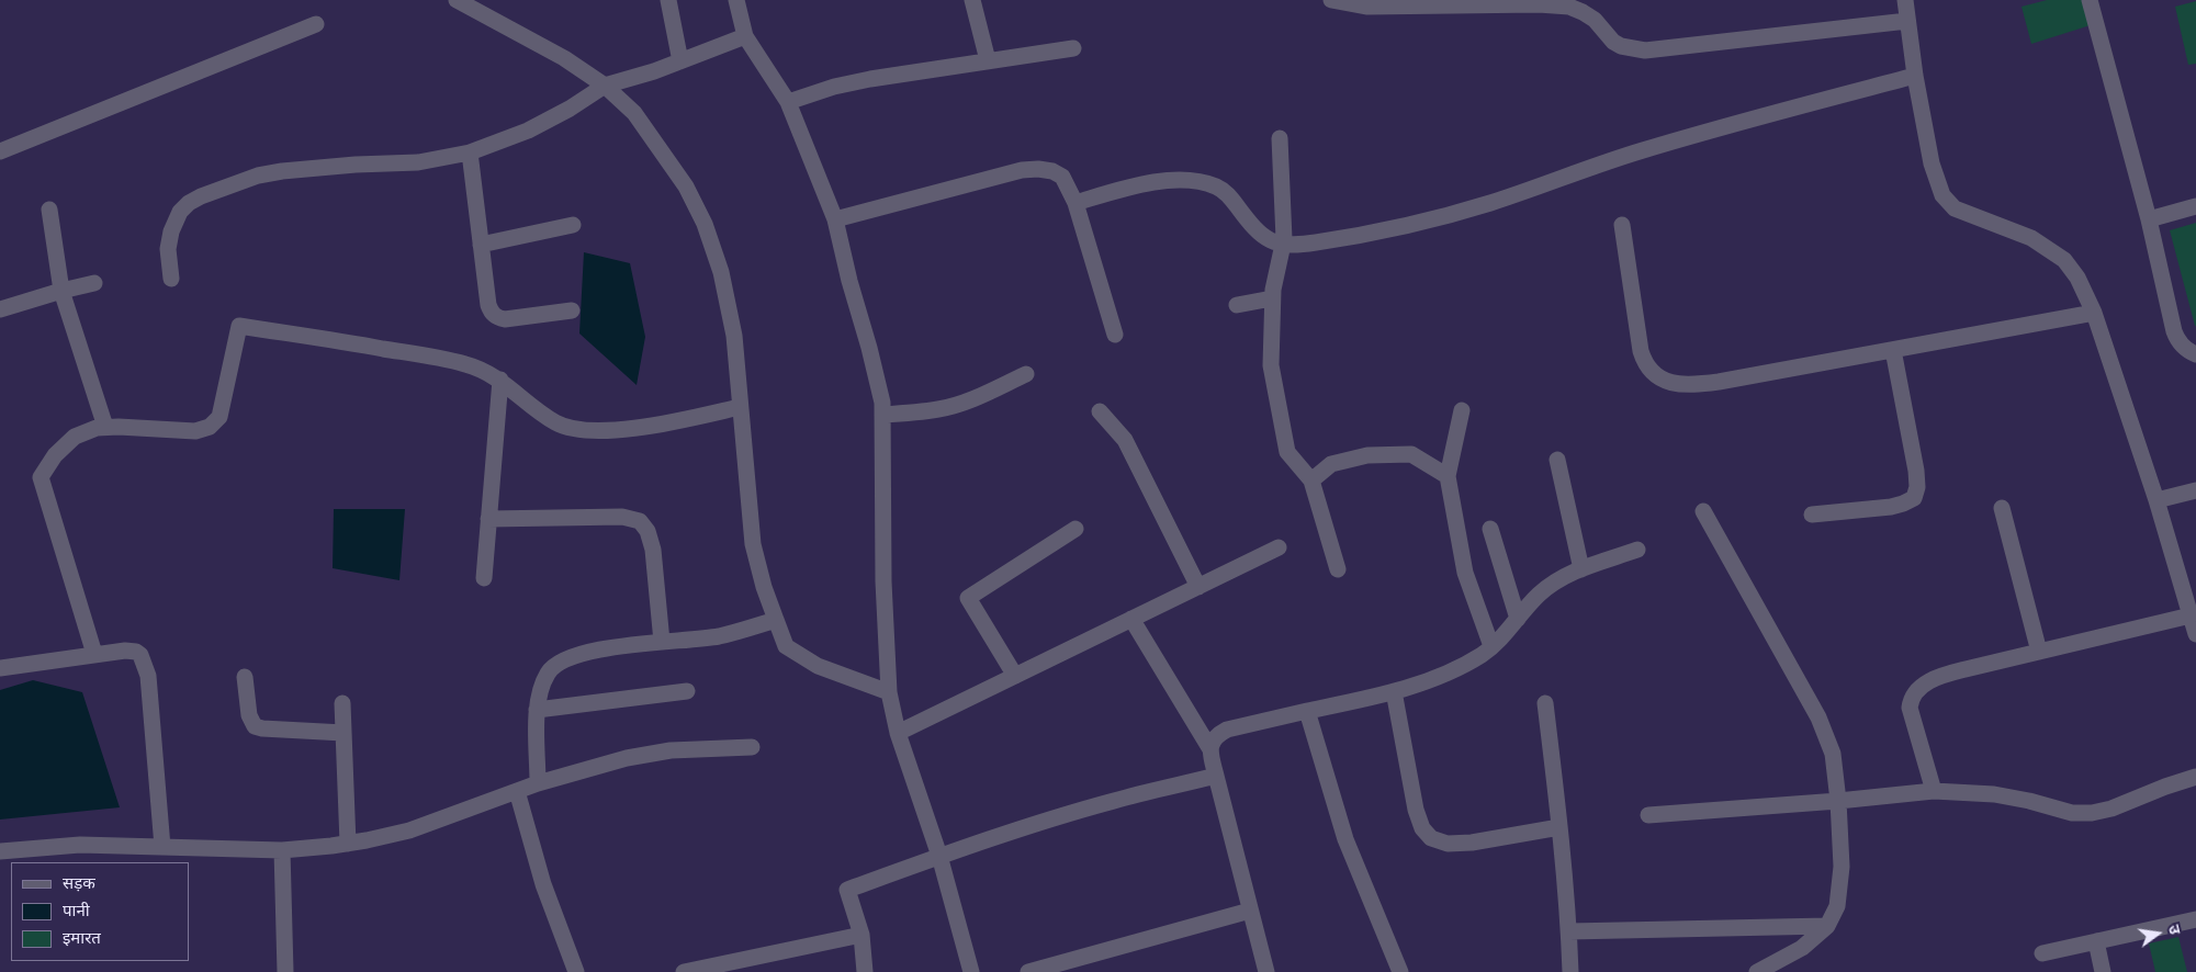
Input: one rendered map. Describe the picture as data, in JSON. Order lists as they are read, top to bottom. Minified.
{"legend":["सड़क","पानी","इमारत"],"north":"right"}
